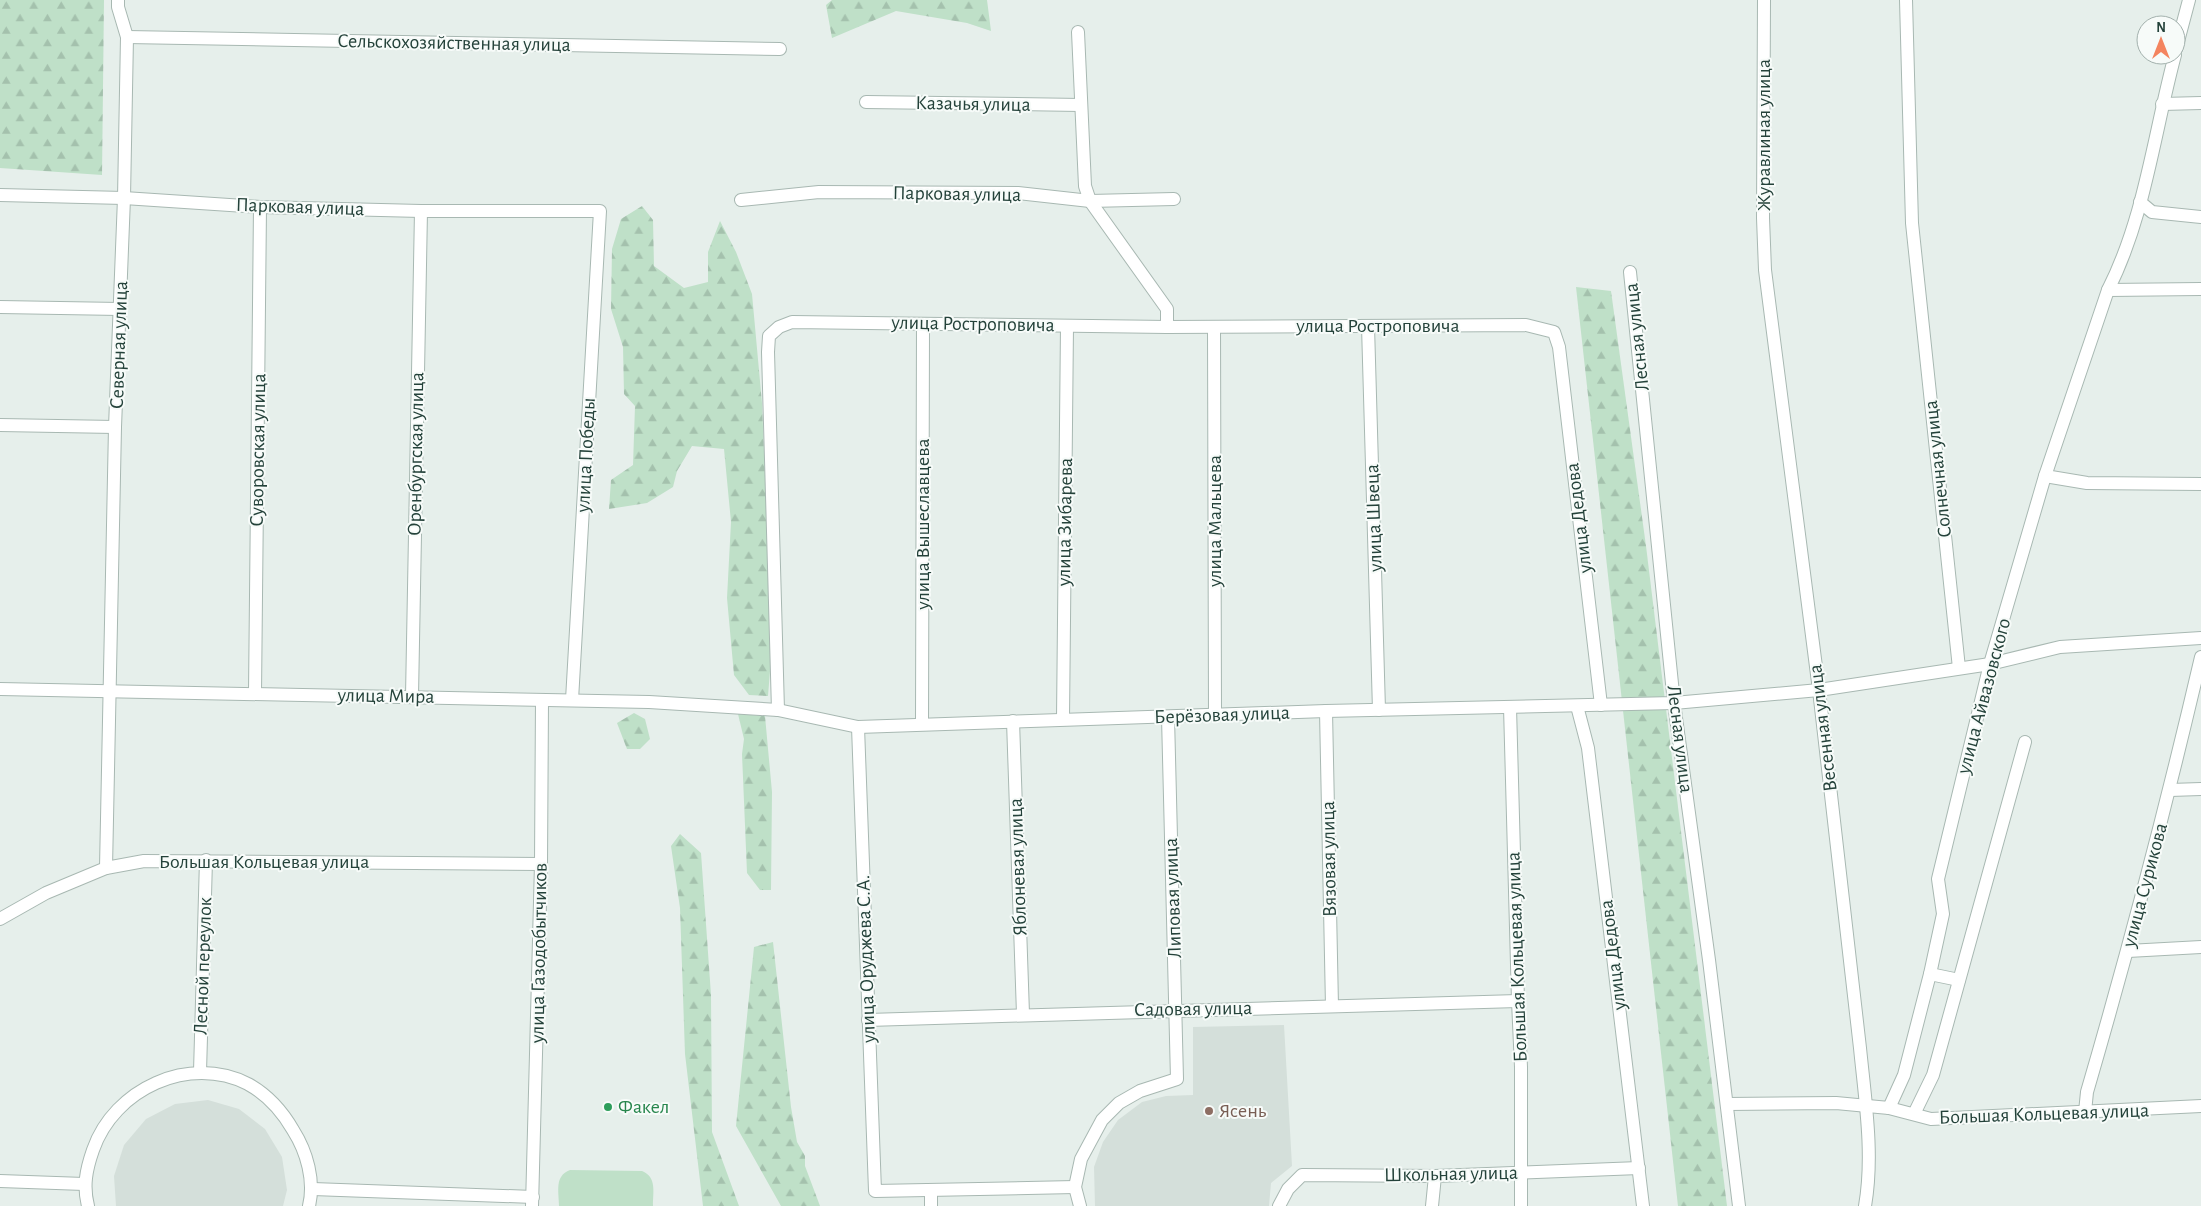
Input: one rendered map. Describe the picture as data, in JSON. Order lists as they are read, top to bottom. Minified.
{"streets":{"street":["Сельскохозяйственная улица","Казачья улица","Журавлиная улица","Парковая улица","улица Ростроповича","Лесная улица","Северная улица","Суворовская улица","Оренбургская улица","улица Победы","Солнечная улица","улица Швеца","улица Дедова","улица Мальцева","улица Зибарева","улица Вышеславцева","улица Мира","улица Айвазовского","Берёзовая улица","Весенная улица","Вязовая улица","Большая Кольцевая улица","Яблоневая улица","улица Сурикова","Липовая улица","улица Газодобытчиков","улица Оруджева С.А.","Лесной переулок","Садовая улица","Школьная улица"]},"crossings":[["Сельскохозяйственная улица","Северная улица"],["Журавлиная улица","Весенная улица"],["Парковая улица","Северная улица"],["Парковая улица","Суворовская улица"],["Парковая улица","Оренбургская улица"],["Парковая улица","улица Победы"],["улица Ростроповича","улица Швеца"],["улица Ростроповича","улица Дедова"],["улица Ростроповича","улица Мальцева"],["улица Ростроповича","улица Зибарева"],["улица Ростроповича","улица Вышеславцева"],["улица Ростроповича","улица Мира"],["улица Ростроповича","Берёзовая улица"],["Лесная улица","Берёзовая улица"],["Лесная улица","Большая Кольцевая улица"],["Северная улица","улица Мира"],["Северная улица","Большая Кольцевая улица"],["Суворовская улица","улица Мира"],["Оренбургская улица","улица Мира"],["улица Победы","улица Мира"],["Солнечная улица","Берёзовая улица"],["улица Швеца","Берёзовая улица"],["улица Дедова","Берёзовая улица"],["улица Дедова","Школьная улица"],["улица Мальцева","Берёзовая улица"],["улица Зибарева","Берёзовая улица"],["улица Вышеславцева","Берёзовая улица"],["улица Мира","Берёзовая улица"],["улица Мира","улица Газодобытчиков"],["улица Айвазовского","Берёзовая улица"],["улица Айвазовского","Большая Кольцевая улица"],["Берёзовая улица","Весенная улица"],["Берёзовая улица","Вязовая улица"],["Берёзовая улица","Большая Кольцевая улица"],["Берёзовая улица","Яблоневая улица"],["Берёзовая улица","Липовая улица"],["Берёзовая улица","улица Оруджева С.А."],["Весенная улица","Большая Кольцевая улица"],["Вязовая улица","Садовая улица"],["Большая Кольцевая улица","улица Сурикова"],["Большая Кольцевая улица","улица Газодобытчиков"],["Большая Кольцевая улица","Лесной переулок"],["Большая Кольцевая улица","Садовая улица"],["Большая Кольцевая улица","Школьная улица"],["Яблоневая улица","Садовая улица"],["Липовая улица","Садовая улица"],["улица Оруджева С.А.","Садовая улица"]],"places":["Факел","Ясень"],"north":"top"}
